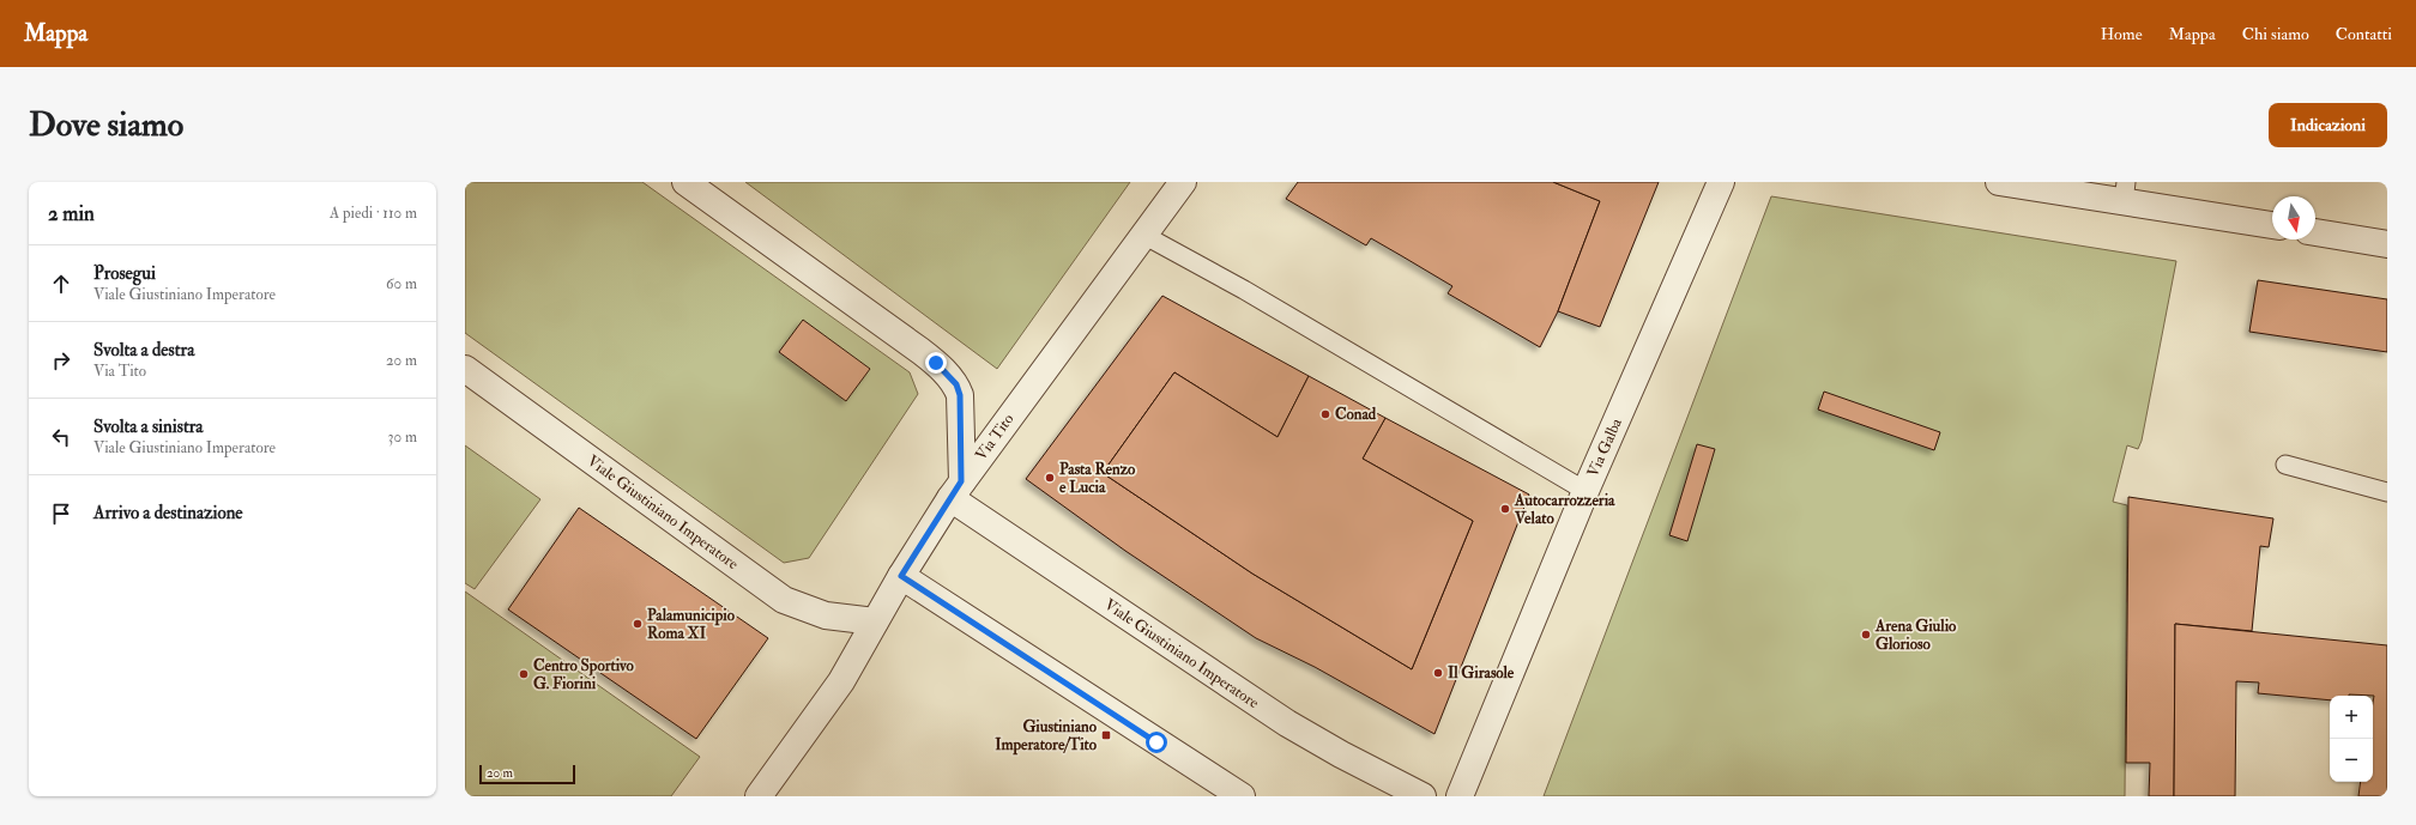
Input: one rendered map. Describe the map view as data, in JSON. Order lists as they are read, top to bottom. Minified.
{"streets":{"street":["Via Tito","Via Galba","Viale Giustiniano Imperatore"]},"crossings":[["Via Tito","Viale Giustiniano Imperatore"]],"places":{"other":["Conad","Pasta Renzo e Lucia","Autocarrozzeria Velato","Palamunicipio Roma XI","Arena Giulio Glorioso","Il Girasole","Centro Sportivo G. Fiorini"],"transit":["Giustiniano Imperatore/Tito"]},"scale_bar":"20 m","north":"bottom","page":{"header":"Mappa","nav":["Home","Mappa","Chi siamo","Contatti"],"buttons":"Indicazioni","title":"Dove siamo","heading":["2 min","A piedi · 110 m"],"list":[["Prosegui","Viale Giustiniano Imperatore","60 m"],["Svolta a destra","Via Tito","20 m"],["Svolta a sinistra","Viale Giustiniano Imperatore","30 m"],"Arrivo a destinazione"],"map_buttons":["+","−"],"scale":"20 m"}}
